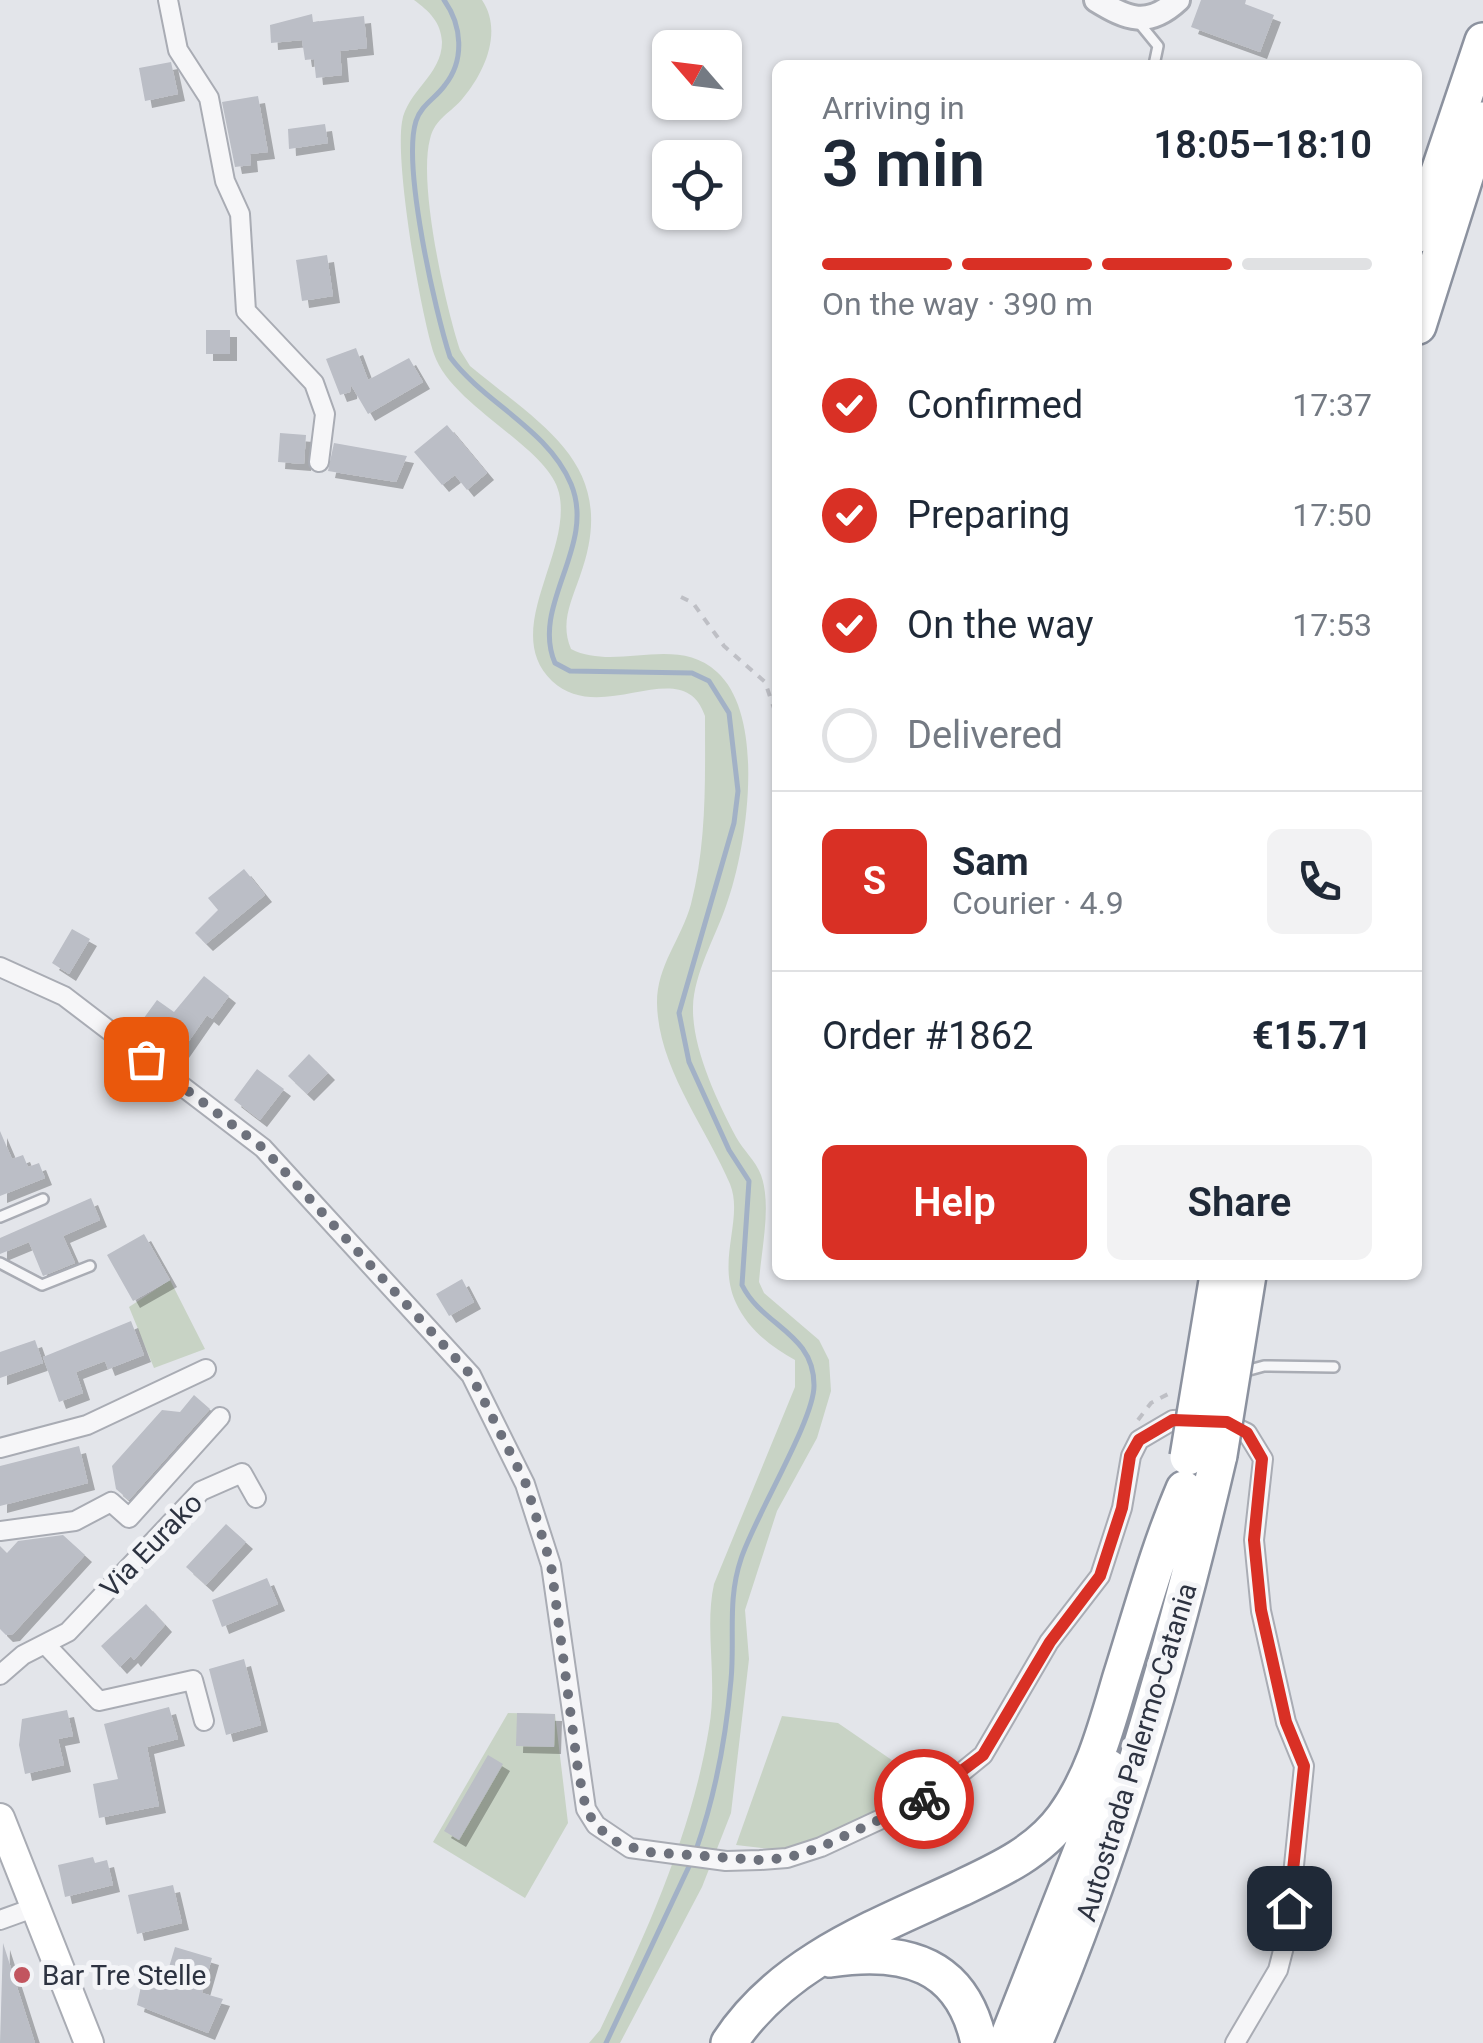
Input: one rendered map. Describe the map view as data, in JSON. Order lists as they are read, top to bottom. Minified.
{"streets":{"highway":["Autostrada Palermo-Catania"],"street":["Via Eurako"]},"places":["Bar Tre Stelle"],"north":"top left","page":{"heading":["3 min","Arriving in","18:05–18:10"],"panel":["Sam","Courier · 4.9","Order #1862","€15.71"],"bar":"On the way · 390 m","list":[["Confirmed","17:37"],["Preparing","17:50"],["On the way","17:53"],"Delivered"],"round":"S","buttons":["Help","Share"]}}
